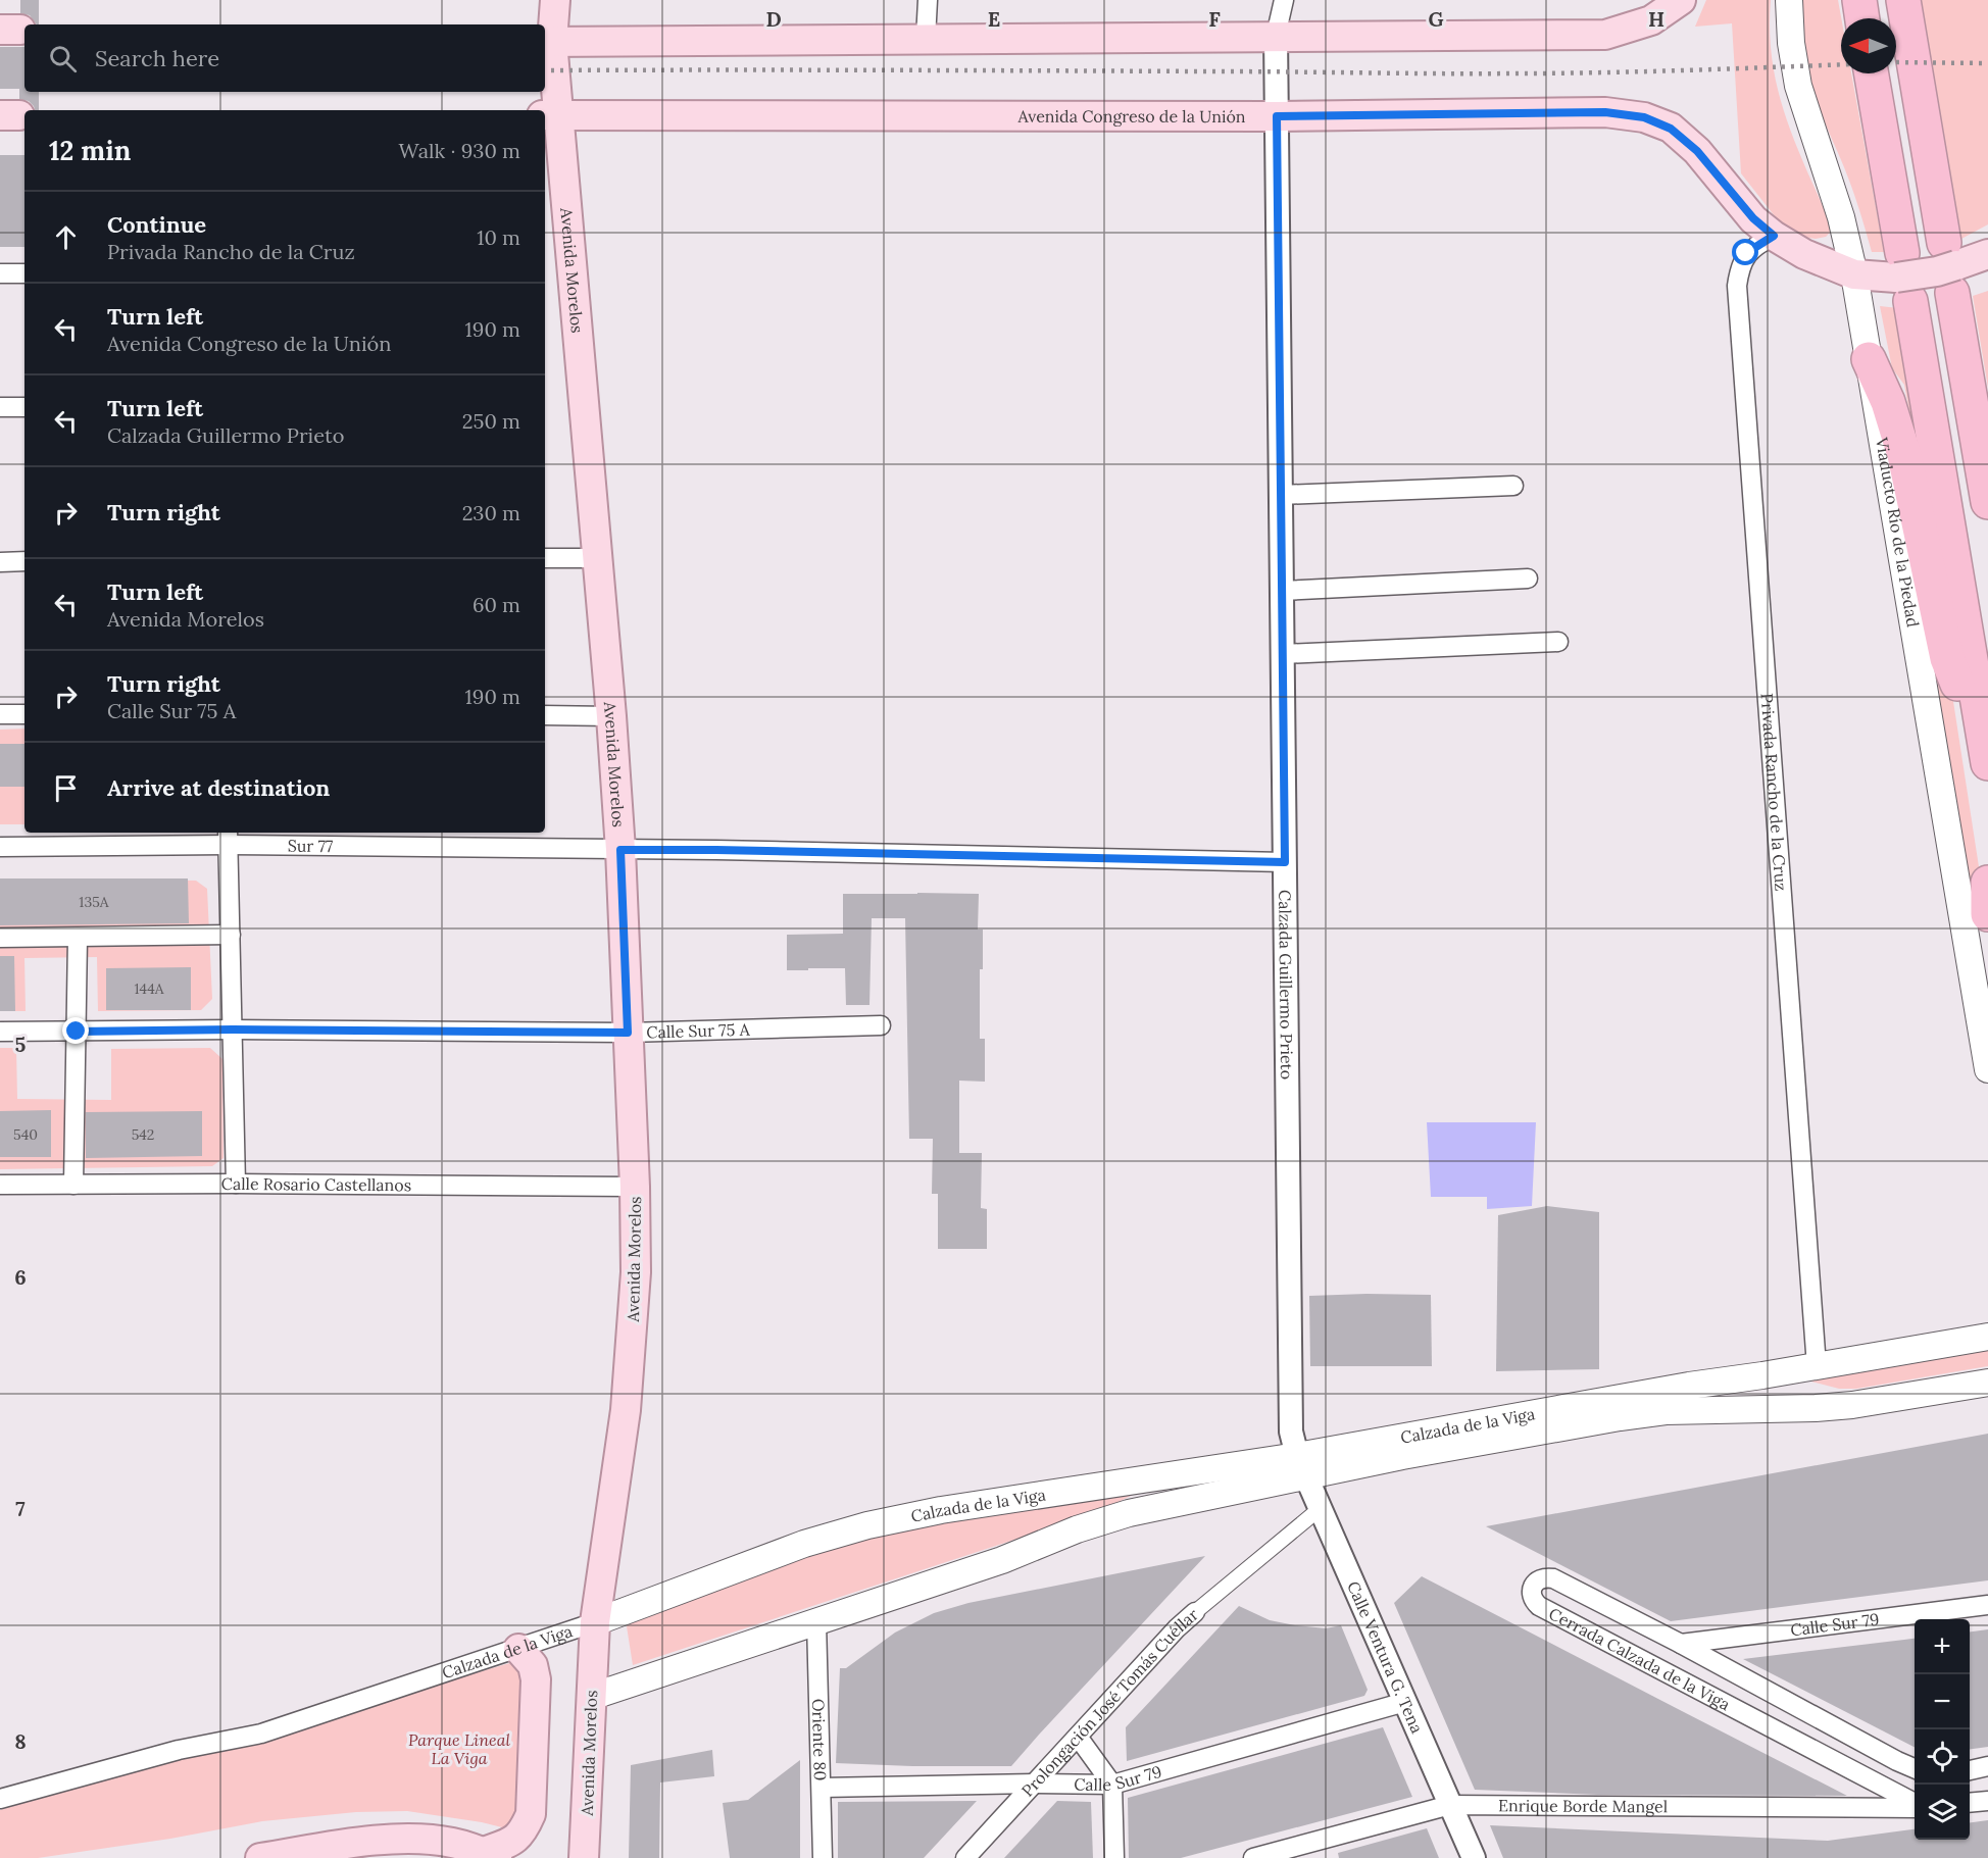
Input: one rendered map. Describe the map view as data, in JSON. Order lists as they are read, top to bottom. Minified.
{"streets":{"main road":["Avenida Congreso de la Unión","Avenida Morelos","Viaducto Río de la Piedad","Calzada de la Viga"],"street":["Privada Rancho de la Cruz","Sur 77","Calzada Guillermo Prieto","Calle Sur 75 A","Calle Rosario Castellanos","Calle Sur 79","Calle Ventura G. Tena","Cerrada Calzada de la Viga","Prolongación José Tomás Cuéllar","Oriente 80","Enrique Borde Mangel"]},"crossings":[["Avenida Congreso de la Unión","Avenida Morelos"],["Avenida Congreso de la Unión","Viaducto Río de la Piedad"],["Avenida Congreso de la Unión","Privada Rancho de la Cruz"],["Avenida Congreso de la Unión","Calzada Guillermo Prieto"],["Avenida Morelos","Sur 77"],["Avenida Morelos","Calle Sur 75 A"],["Avenida Morelos","Calle Rosario Castellanos"],["Avenida Morelos","Calzada de la Viga"],["Privada Rancho de la Cruz","Calzada de la Viga"],["Sur 77","Calzada Guillermo Prieto"],["Calzada Guillermo Prieto","Calzada de la Viga"],["Calzada Guillermo Prieto","Calle Ventura G. Tena"],["Calzada de la Viga","Calle Ventura G. Tena"],["Calzada de la Viga","Oriente 80"],["Calle Sur 79","Calle Ventura G. Tena"],["Calle Sur 79","Cerrada Calzada de la Viga"],["Calle Sur 79","Prolongación José Tomás Cuéllar"],["Calle Sur 79","Oriente 80"],["Calle Ventura G. Tena","Prolongación José Tomás Cuéllar"],["Calle Ventura G. Tena","Enrique Borde Mangel"]],"parks":["Parque Lineal La Viga"],"house_numbers":["135A","144A","540","542"],"north":"left","page":{"search":"Search here","heading":["12 min","Walk · 930 m"],"list":[["Continue","Privada Rancho de la Cruz","10 m"],["Turn left","Avenida Congreso de la Unión","190 m"],["Turn left","Calzada Guillermo Prieto","250 m"],["Turn right","230 m"],["Turn left","Avenida Morelos","60 m"],["Turn right","Calle Sur 75 A","190 m"],"Arrive at destination"],"map_buttons":["+","−"]},"grid":{"columns":["D","E","F","G","H"],"rows":["5","6","7","8"]}}
